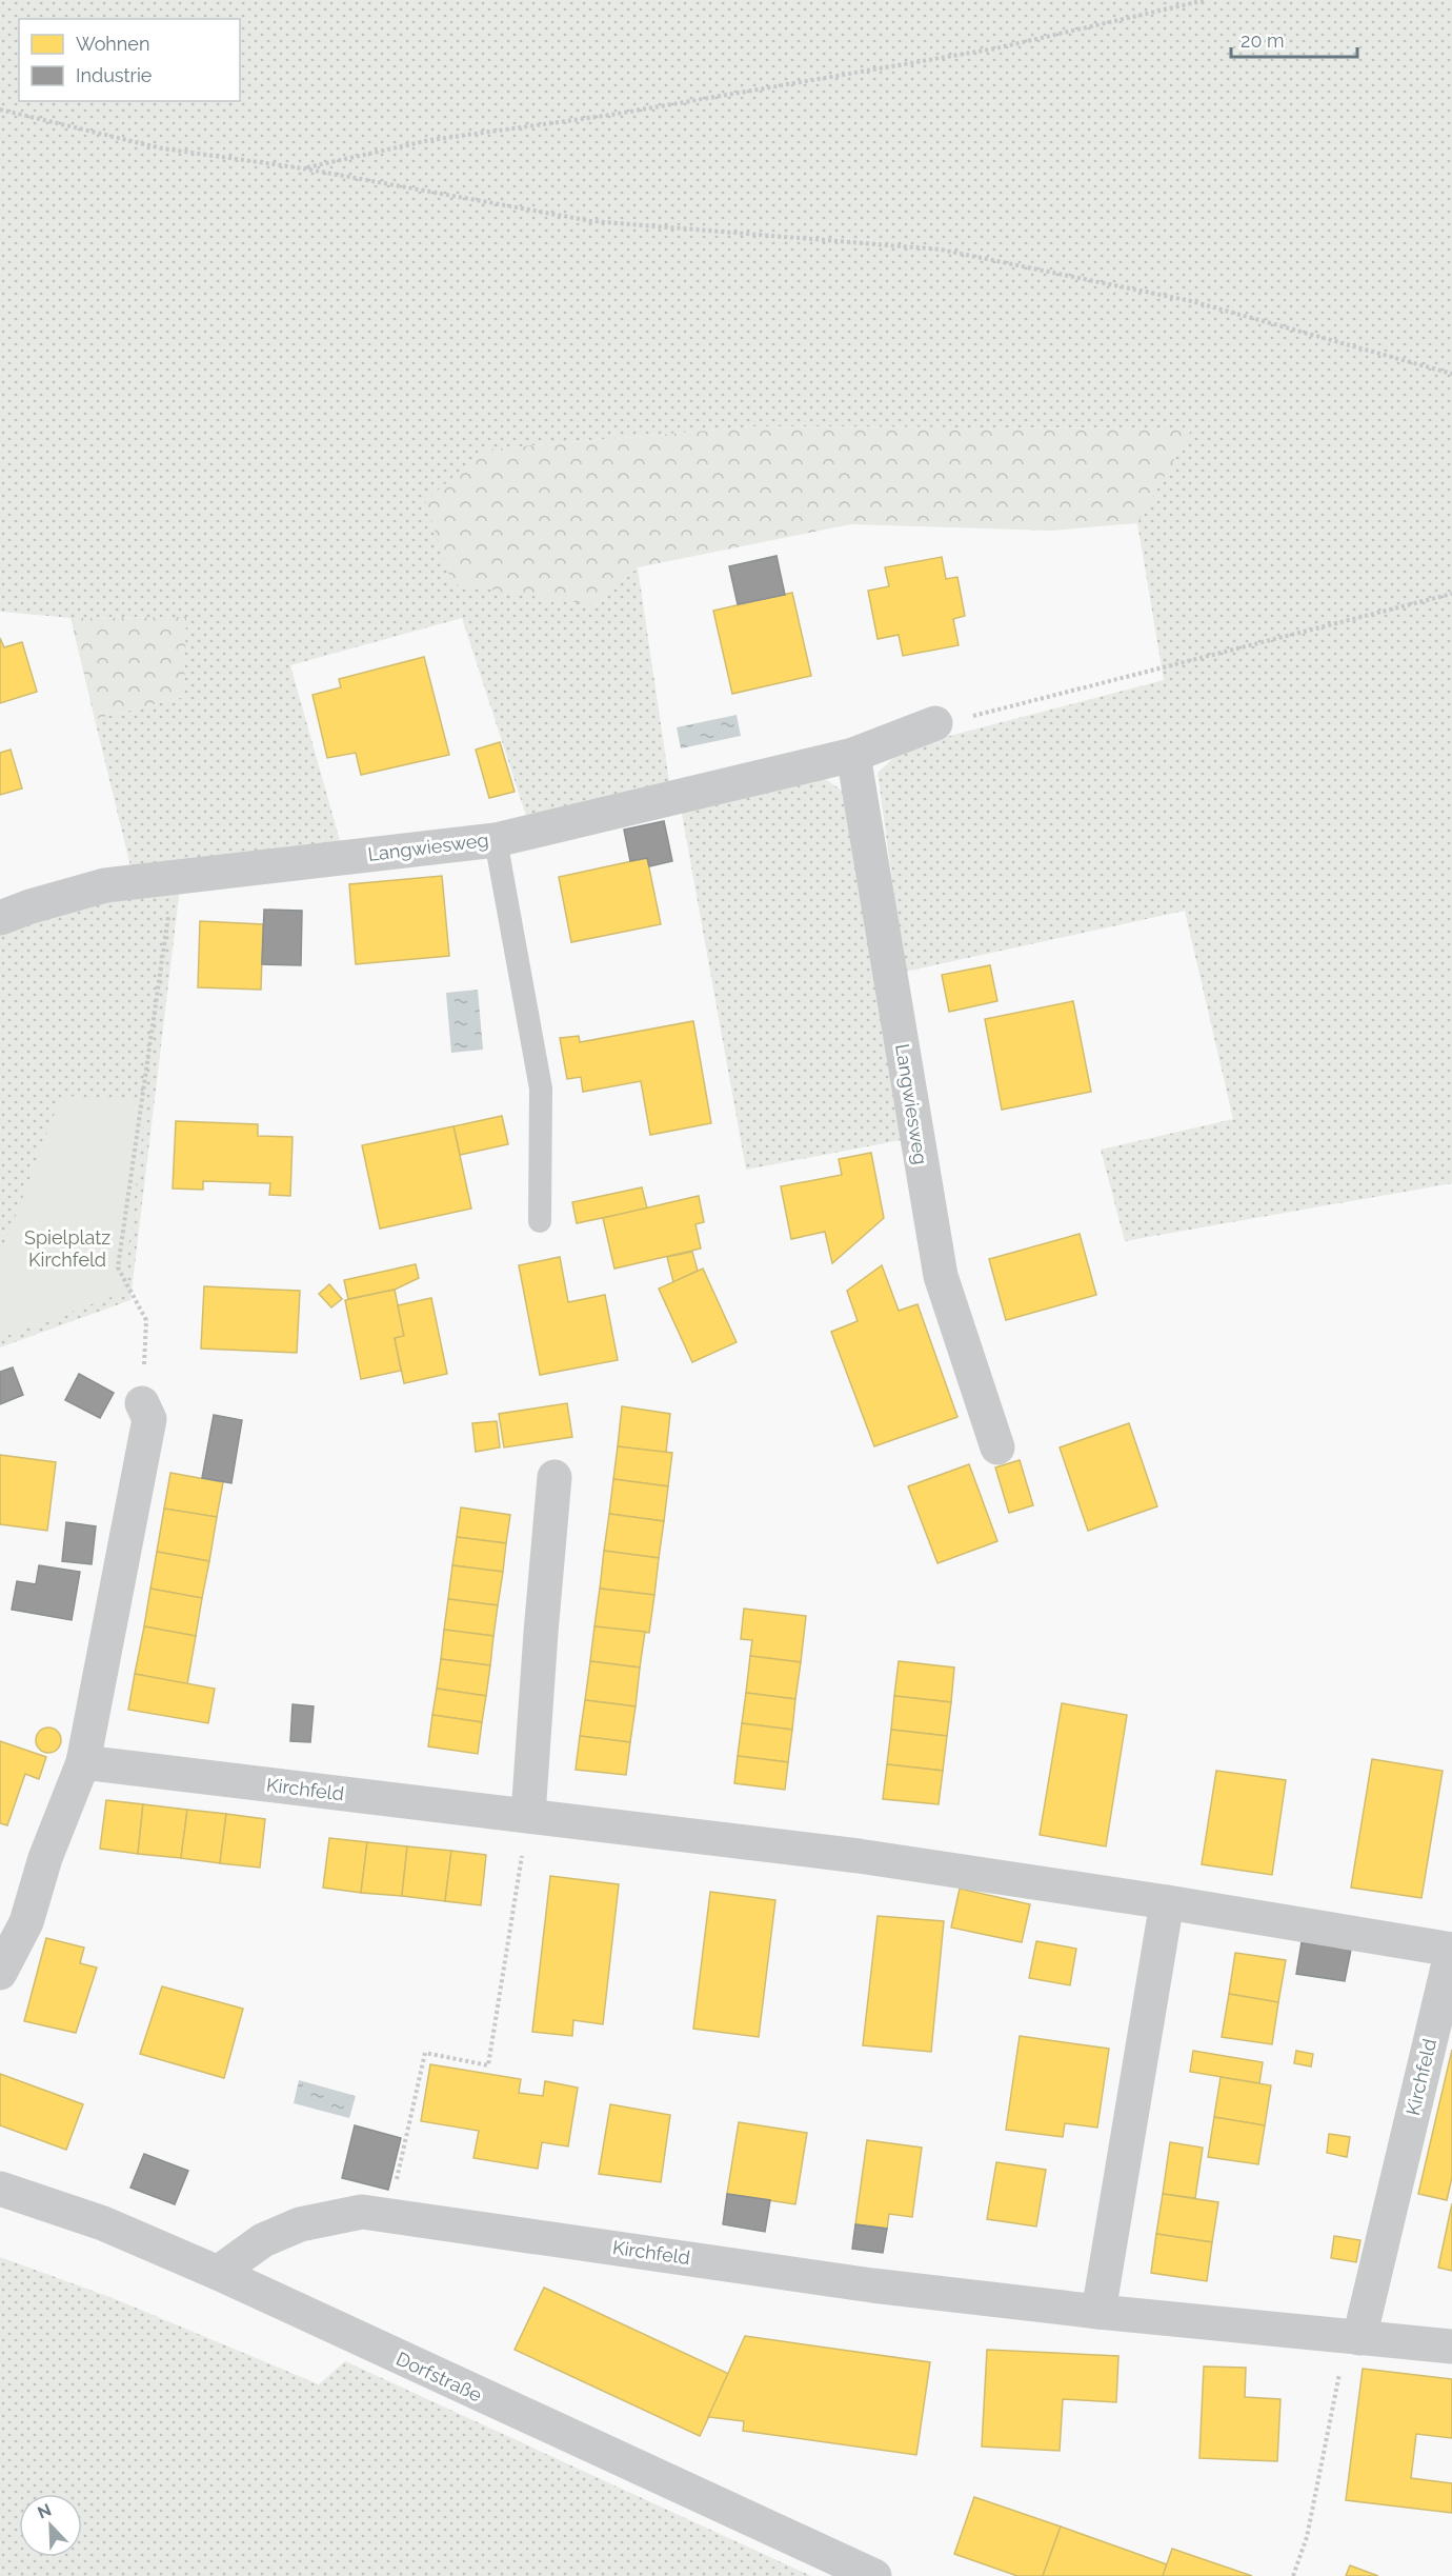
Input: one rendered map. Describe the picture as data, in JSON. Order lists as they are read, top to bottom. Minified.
{"streets":{"street":["Langwiesweg","Kirchfeld","Dorfstraße"]},"crossings":[["Kirchfeld","Dorfstraße"]],"parks":["Spielplatz Kirchfeld"],"legend":["Wohnen","Industrie"],"scale_bar":"20 m","north":"top left"}
